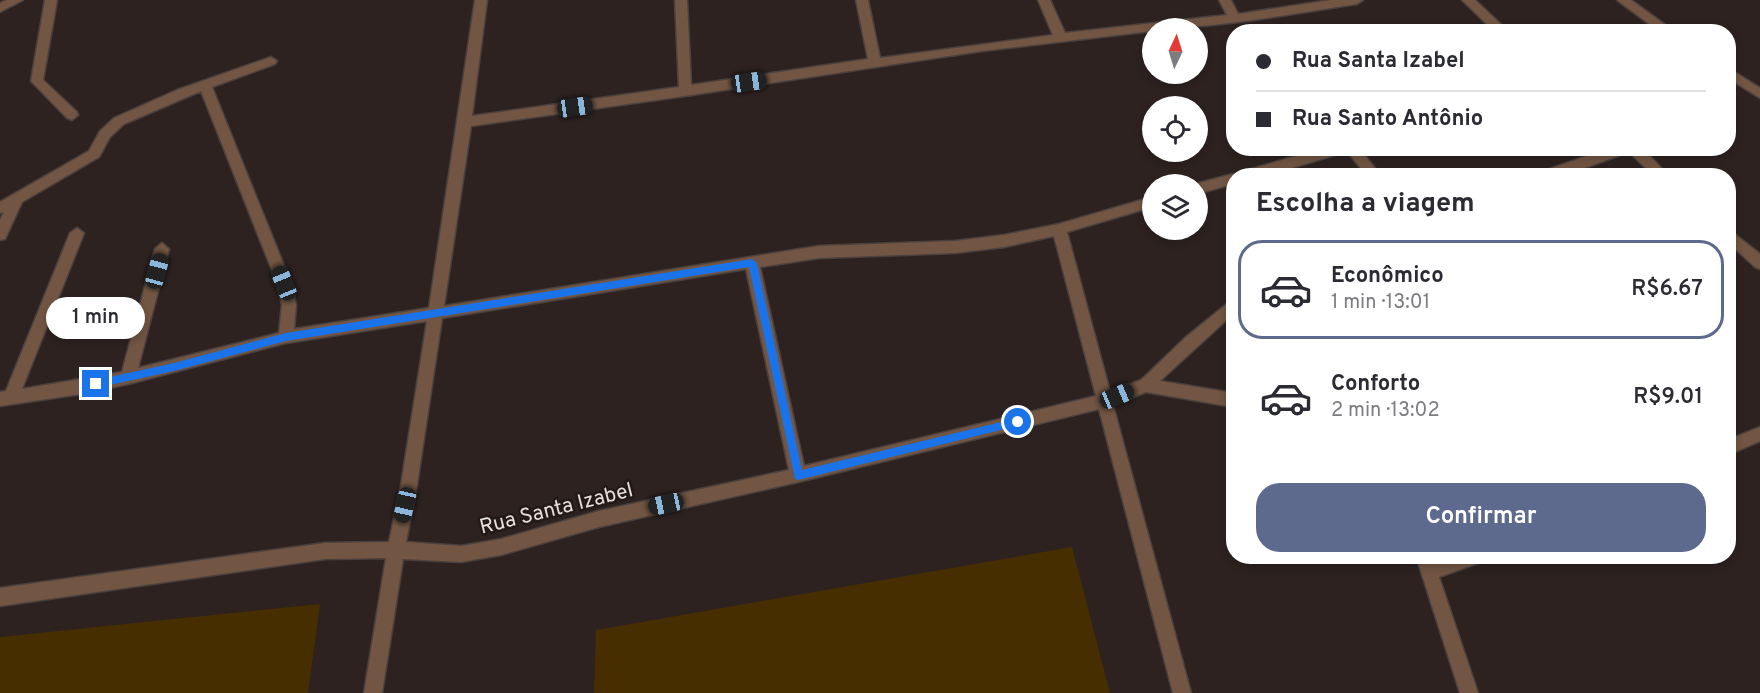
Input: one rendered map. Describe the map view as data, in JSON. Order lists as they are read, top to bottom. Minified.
{"streets":{"street":["Rua Santa Izabel"]},"north":"top","page":{"banner":["Rua Santa Izabel","Rua Santo Antônio"],"heading":"Escolha a viagem","list":[{"name":"Econômico","note":"1 min · 13:01","value":"R$6.67"},{"name":"Conforto","note":"2 min · 13:02","value":"R$9.01"}],"bubble":"1 min","buttons":"Confirmar"}}
